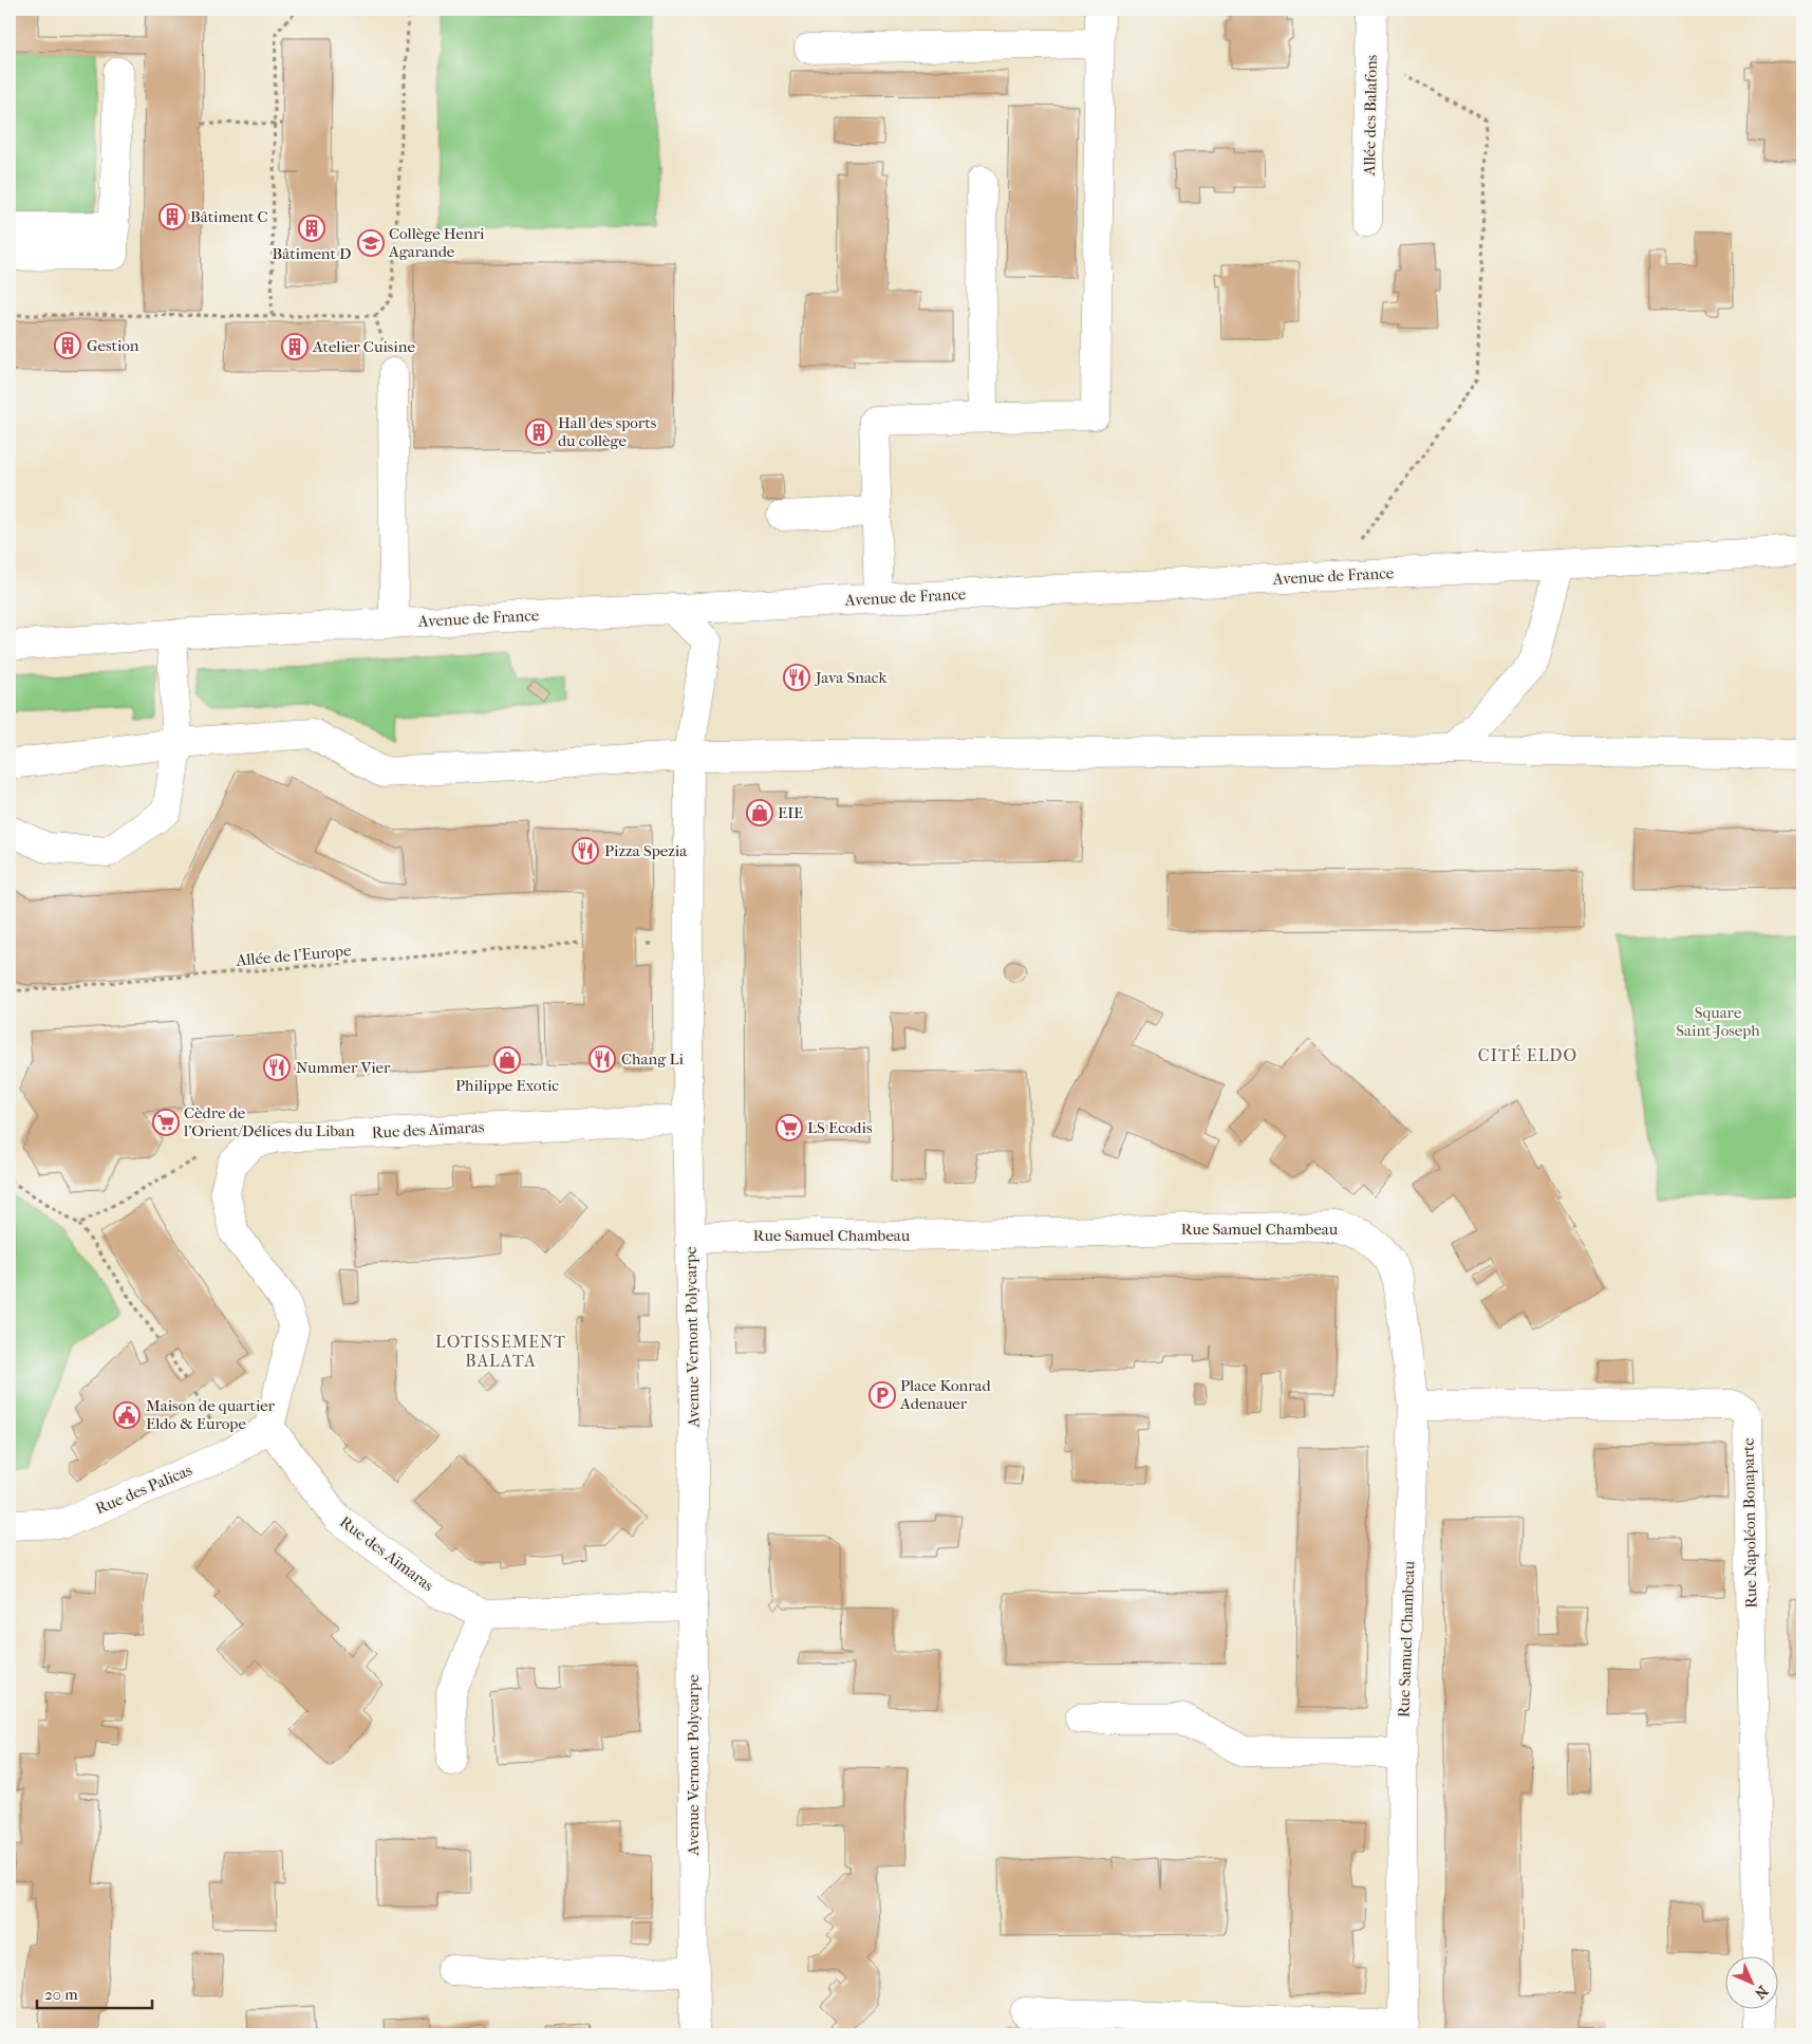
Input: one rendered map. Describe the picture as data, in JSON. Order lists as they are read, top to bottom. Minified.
{"streets":{"street":["Allée des Balafons","Avenue de France","Rue des Aïmaras","Rue Samuel Chambeau","Avenue Vernont Polycarpe","Rue des Palicas","Rue Napoléon Bonaparte"],"path":["Allée de l'Europe"]},"crossings":[["Rue des Aïmaras","Avenue Vernont Polycarpe"],["Rue des Aïmaras","Rue des Palicas"],["Rue Samuel Chambeau","Avenue Vernont Polycarpe"],["Rue Samuel Chambeau","Rue Napoléon Bonaparte"]],"districts":["CITÉ ELDO","LOTISSEMENT BALATA"],"parks":["Square Saint-Joseph"],"places":{"building":["Bâtiment C","Bâtiment D","Gestion","Atelier Cuisine","Hall des sports du collège"],"school or university":["Collège Henri Agarande"],"restaurant":["Java Snack","Pizza Spezia","Chang Li","Nummer Vier"],"shop":["EIE","Philippe Exotic"],"supermarket":["Cèdre de l'Orient/Délices du Liban","LS Ecodis"],"parking":["Place Konrad Adenauer"],"public building":["Maison de quartier Eldo & Europe"]},"scale_bar":"20 m","north":"bottom right"}
